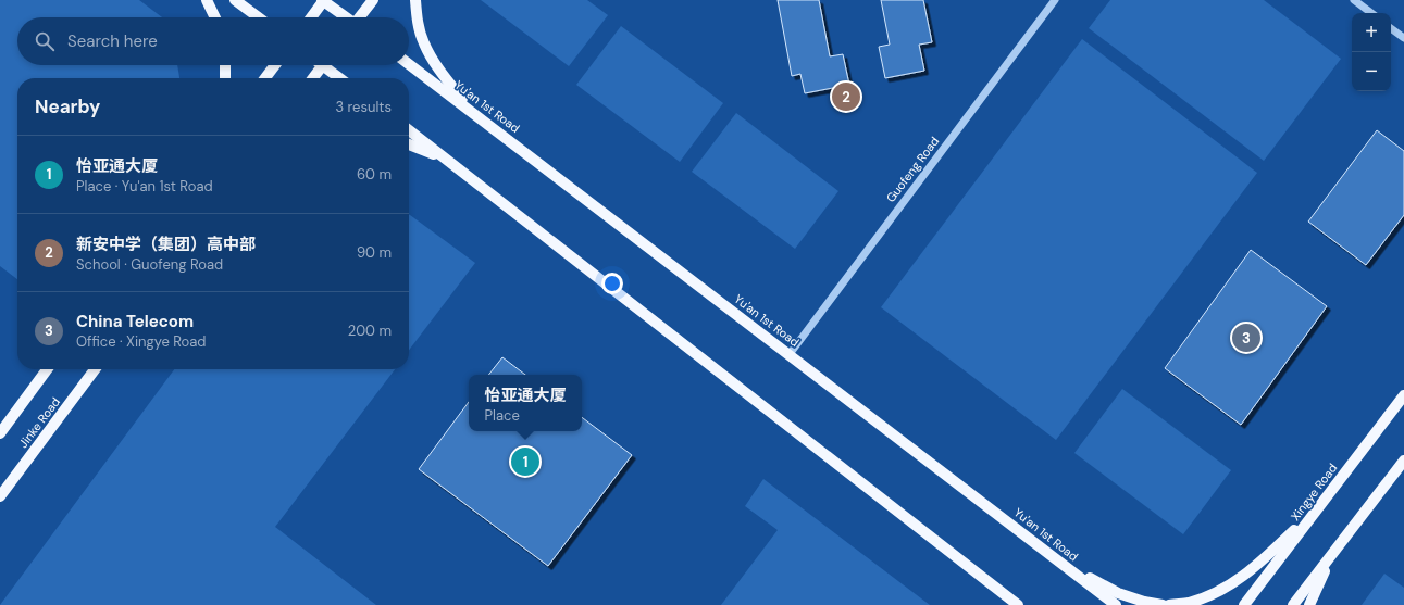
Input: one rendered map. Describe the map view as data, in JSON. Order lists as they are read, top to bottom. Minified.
{"streets":{"main road":["Yu'an 1st Road","Jinke Road","Xingye Road"],"street":["Guofeng Road"]},"crossings":[["Yu'an 1st Road","Guofeng Road"]],"page":{"map_buttons":["+","−"],"search":"Search here","heading":["Nearby","3 results"],"pins":["2","3","1"],"list":[{"mark":"1","name":"怡亚通大厦","note":"Place · Yu'an 1st Road","value":"60 m"},{"mark":"2","name":"新安中学（集团）高中部","note":"School · Guofeng Road","value":"90 m"},{"mark":"3","name":"China Telecom","note":"Office · Xingye Road","value":"200 m"}],"popup":["怡亚通大厦","Place"]}}
